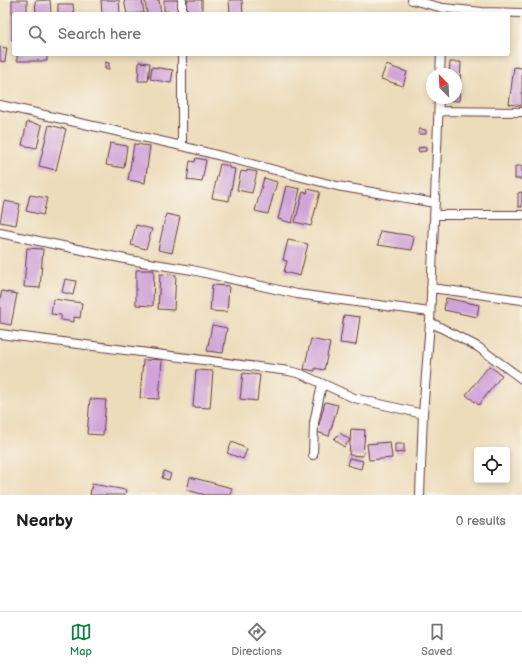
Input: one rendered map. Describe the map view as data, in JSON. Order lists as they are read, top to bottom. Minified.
{"north":"top left","page":{"search":"Search here","heading":["Nearby","0 results"],"nav":["Map","Directions","Saved"]}}
